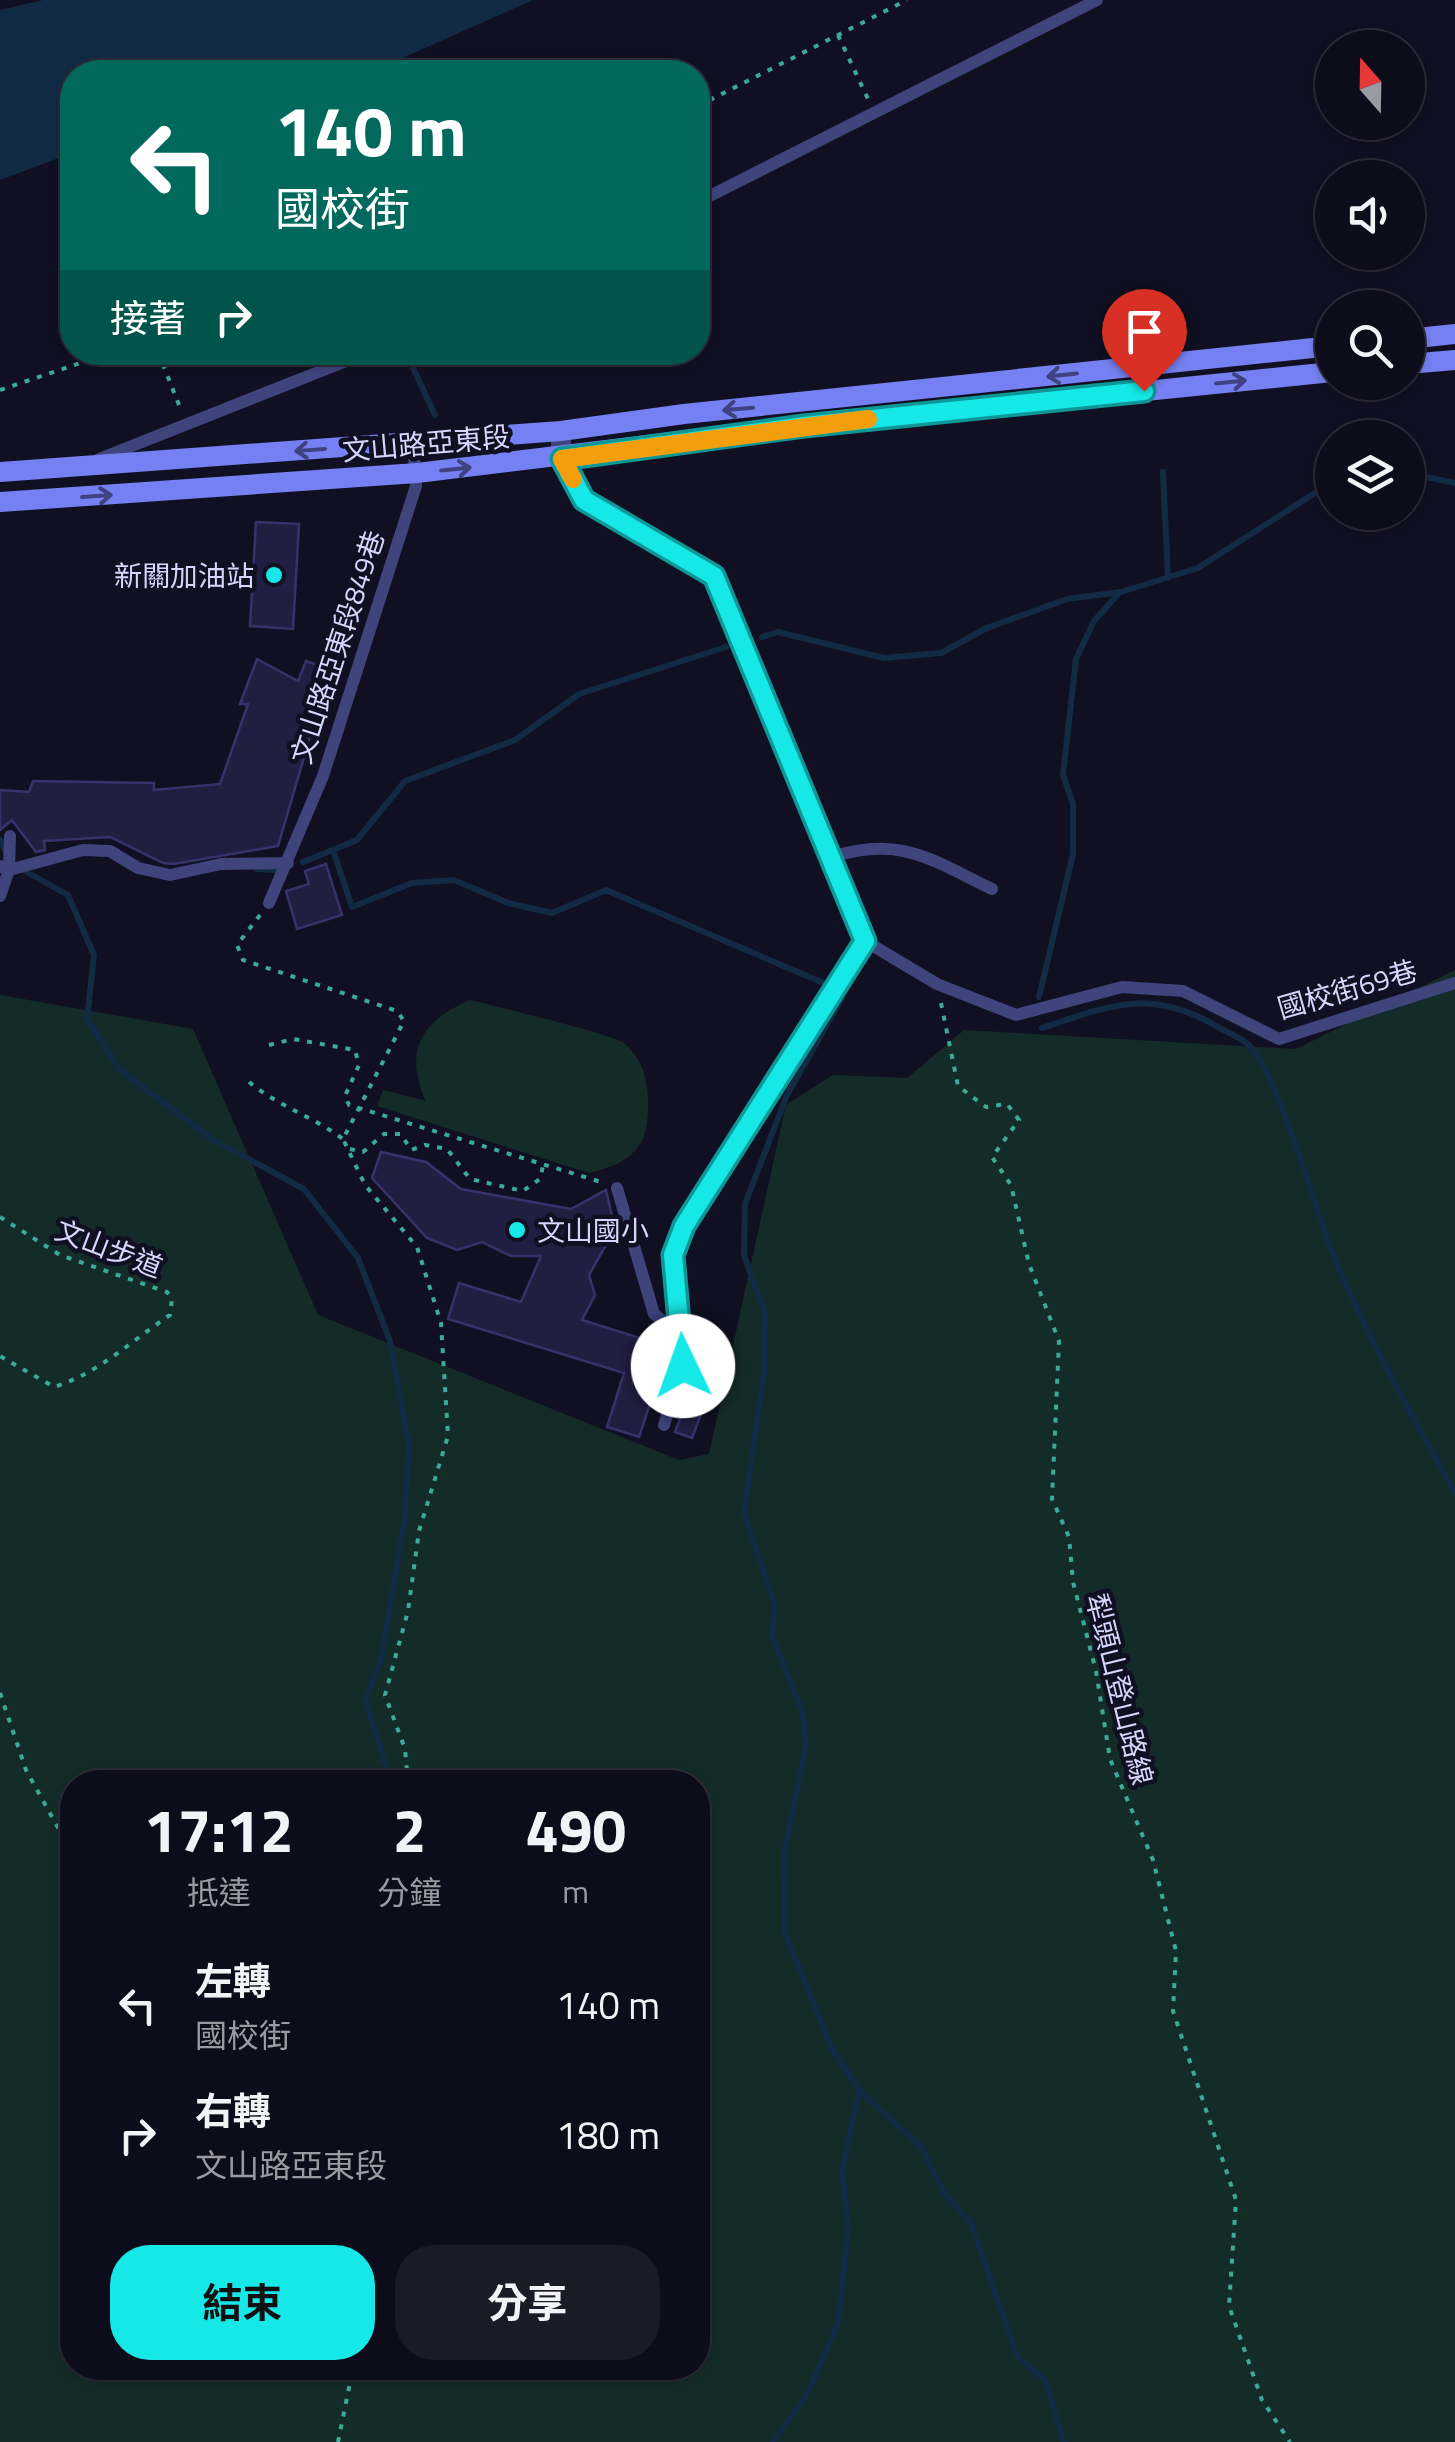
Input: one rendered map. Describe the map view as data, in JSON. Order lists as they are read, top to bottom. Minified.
{"streets":{"main road":["文山路亞東段"],"lane":["文山路亞東段849巷","國校街69巷"],"path":["文山步道","犁頭山登山路線"]},"crossings":[["文山路亞東段","文山路亞東段849巷"],["國校街69巷","犁頭山登山路線"]],"places":["新關加油站","文山國小"],"north":"top","page":{"turn":["140 m","國校街"],"then":"接著","eta":["17:12","抵達","2","分鐘","490","m"],"list":[{"name":"左轉","note":"國校街","value":"140 m"},{"name":"右轉","note":"文山路亞東段","value":"180 m"}],"buttons":["結束","分享"]}}
